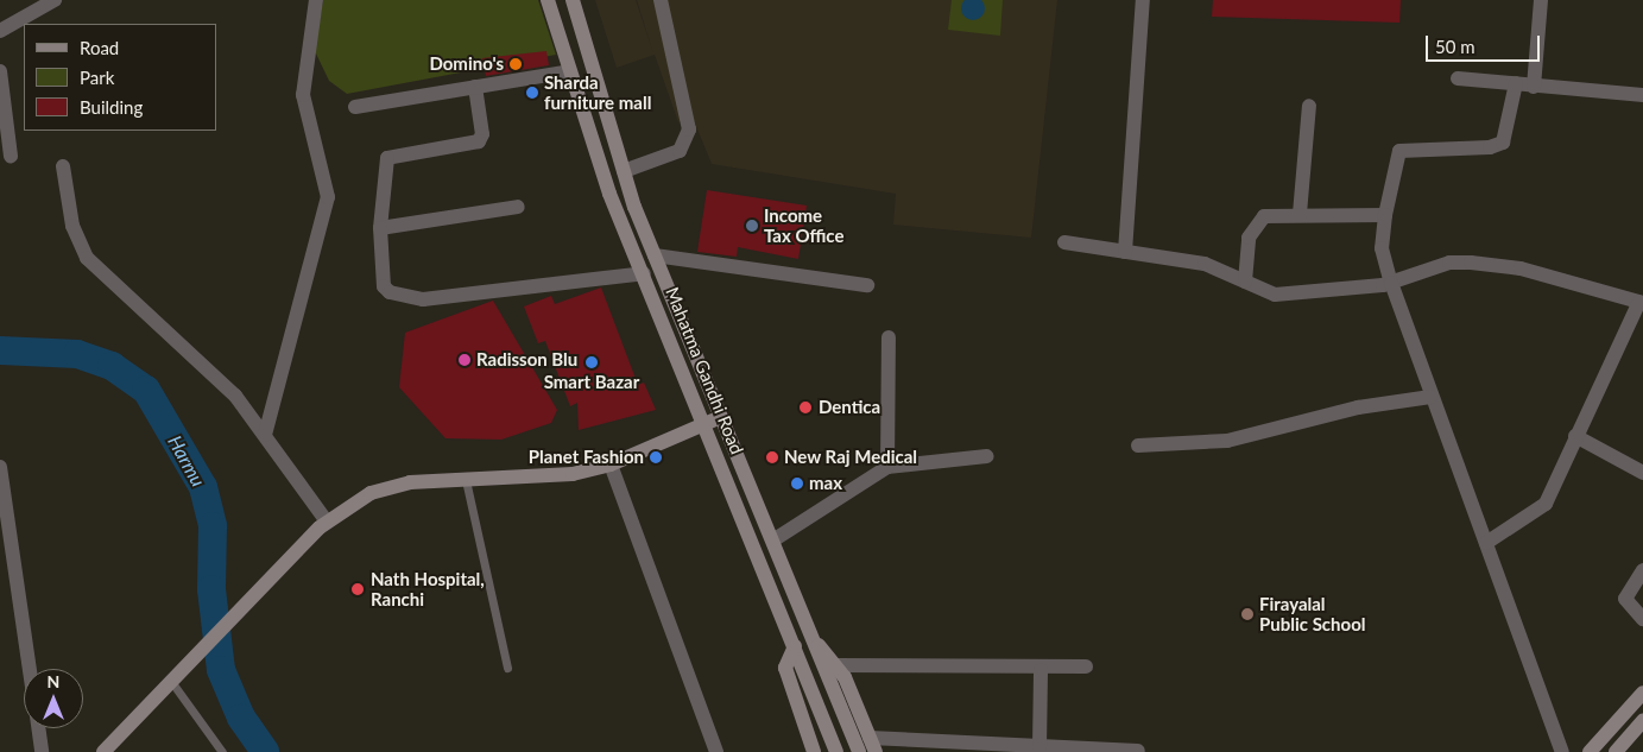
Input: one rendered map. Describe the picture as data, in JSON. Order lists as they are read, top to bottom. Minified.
{"streets":{"main road":["Mahatma Gandhi Road"]},"water":["Harmu"],"places":["Domino's","Sharda furniture mall","Income Tax Office","Radisson Blu","Smart Bazar","Dentica","Planet Fashion","New Raj Medical","max","Nath Hospital, Ranchi","Firayalal Public School"],"legend":["Road","Park","Building"],"scale_bar":"50 m","north":"top"}
